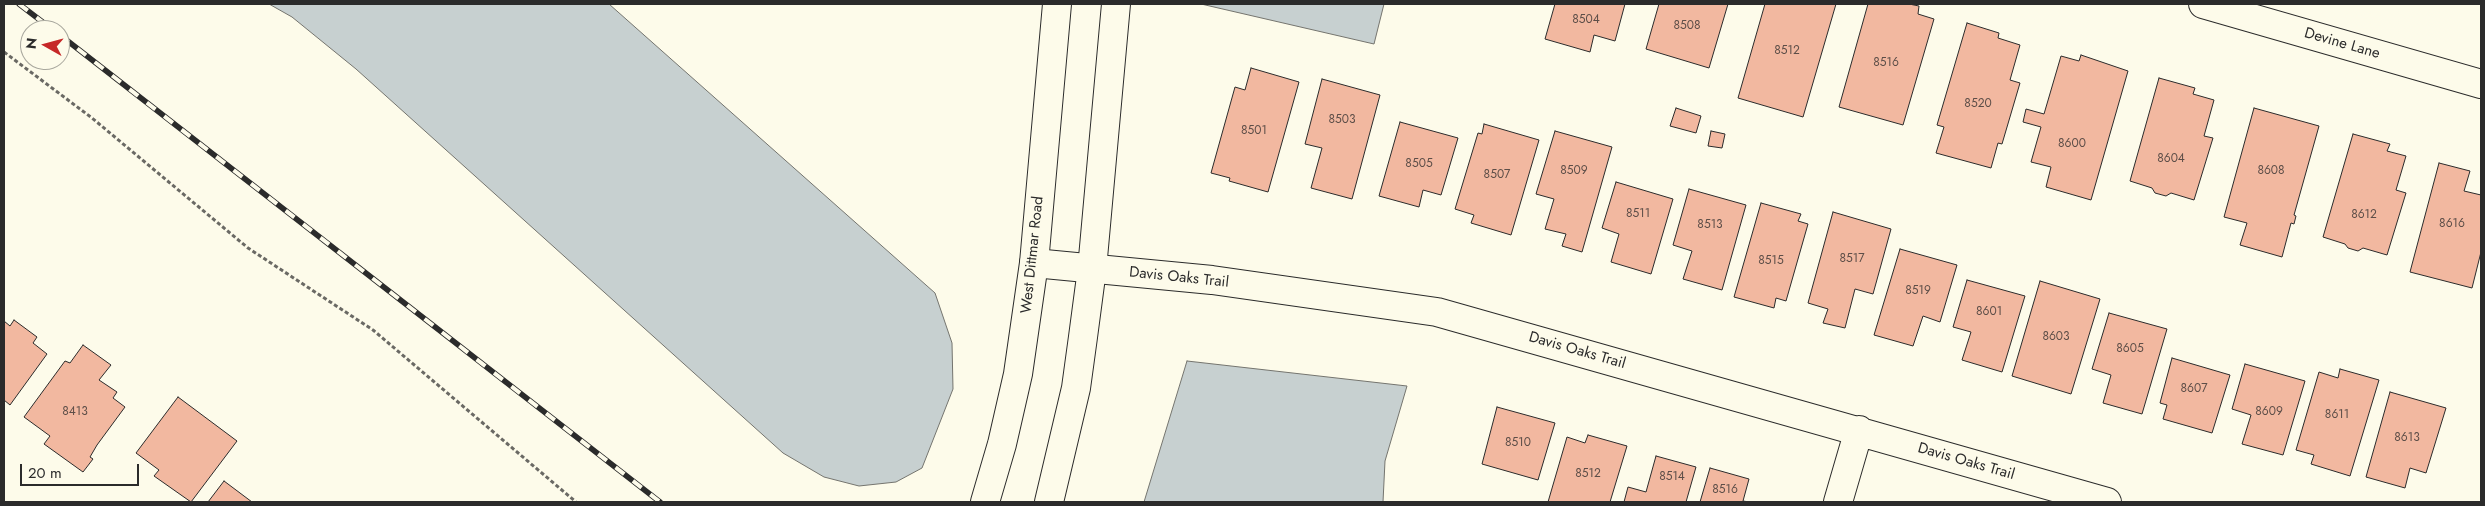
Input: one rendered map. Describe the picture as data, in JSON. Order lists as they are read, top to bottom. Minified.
{"streets":{"street":["Devine Lane","West Dittmar Road","Davis Oaks Trail"]},"crossings":[["West Dittmar Road","Davis Oaks Trail"]],"house_numbers":["8504","8508","8512","8516","8520","8503","8501","8600","8604","8505","8509","8608","8507","8511","8612","8616","8513","8517","8515","8519","8601","8603","8605","8607","8413","8609","8611","8613","8510","8512","8514","8516"],"scale_bar":"20 m","north":"left"}
